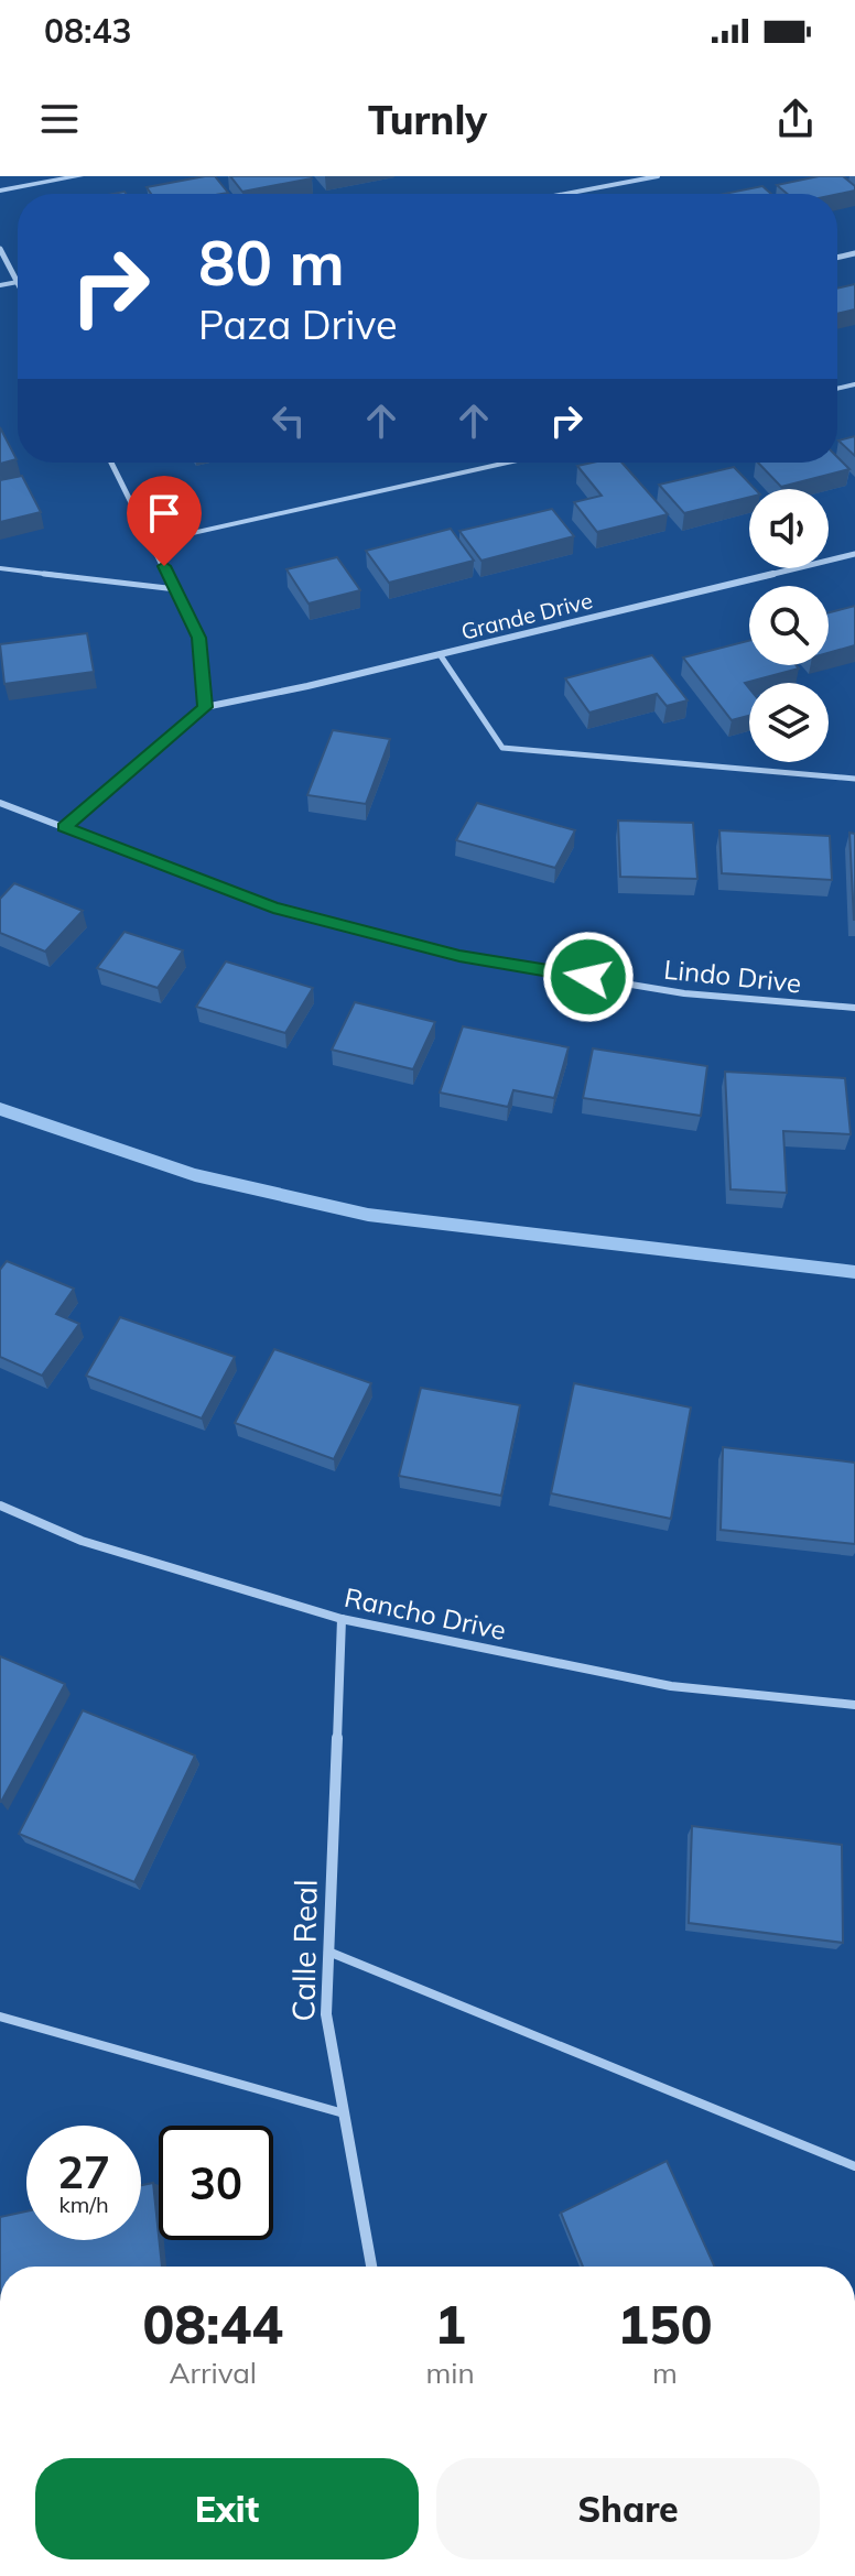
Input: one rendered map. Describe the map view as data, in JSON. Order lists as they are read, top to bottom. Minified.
{"streets":{"street":["Grande Drive","Lindo Drive","Rancho Drive","Calle Real"]},"crossings":[["Rancho Drive","Calle Real"]],"page":{"status":"08:43","header":"Turnly","turn":["80 m","Paza Drive"],"speed":"27 km/h","limit":"30","eta":["08:44","Arrival","1","min","150","m"],"buttons":["Exit","Share"]}}
